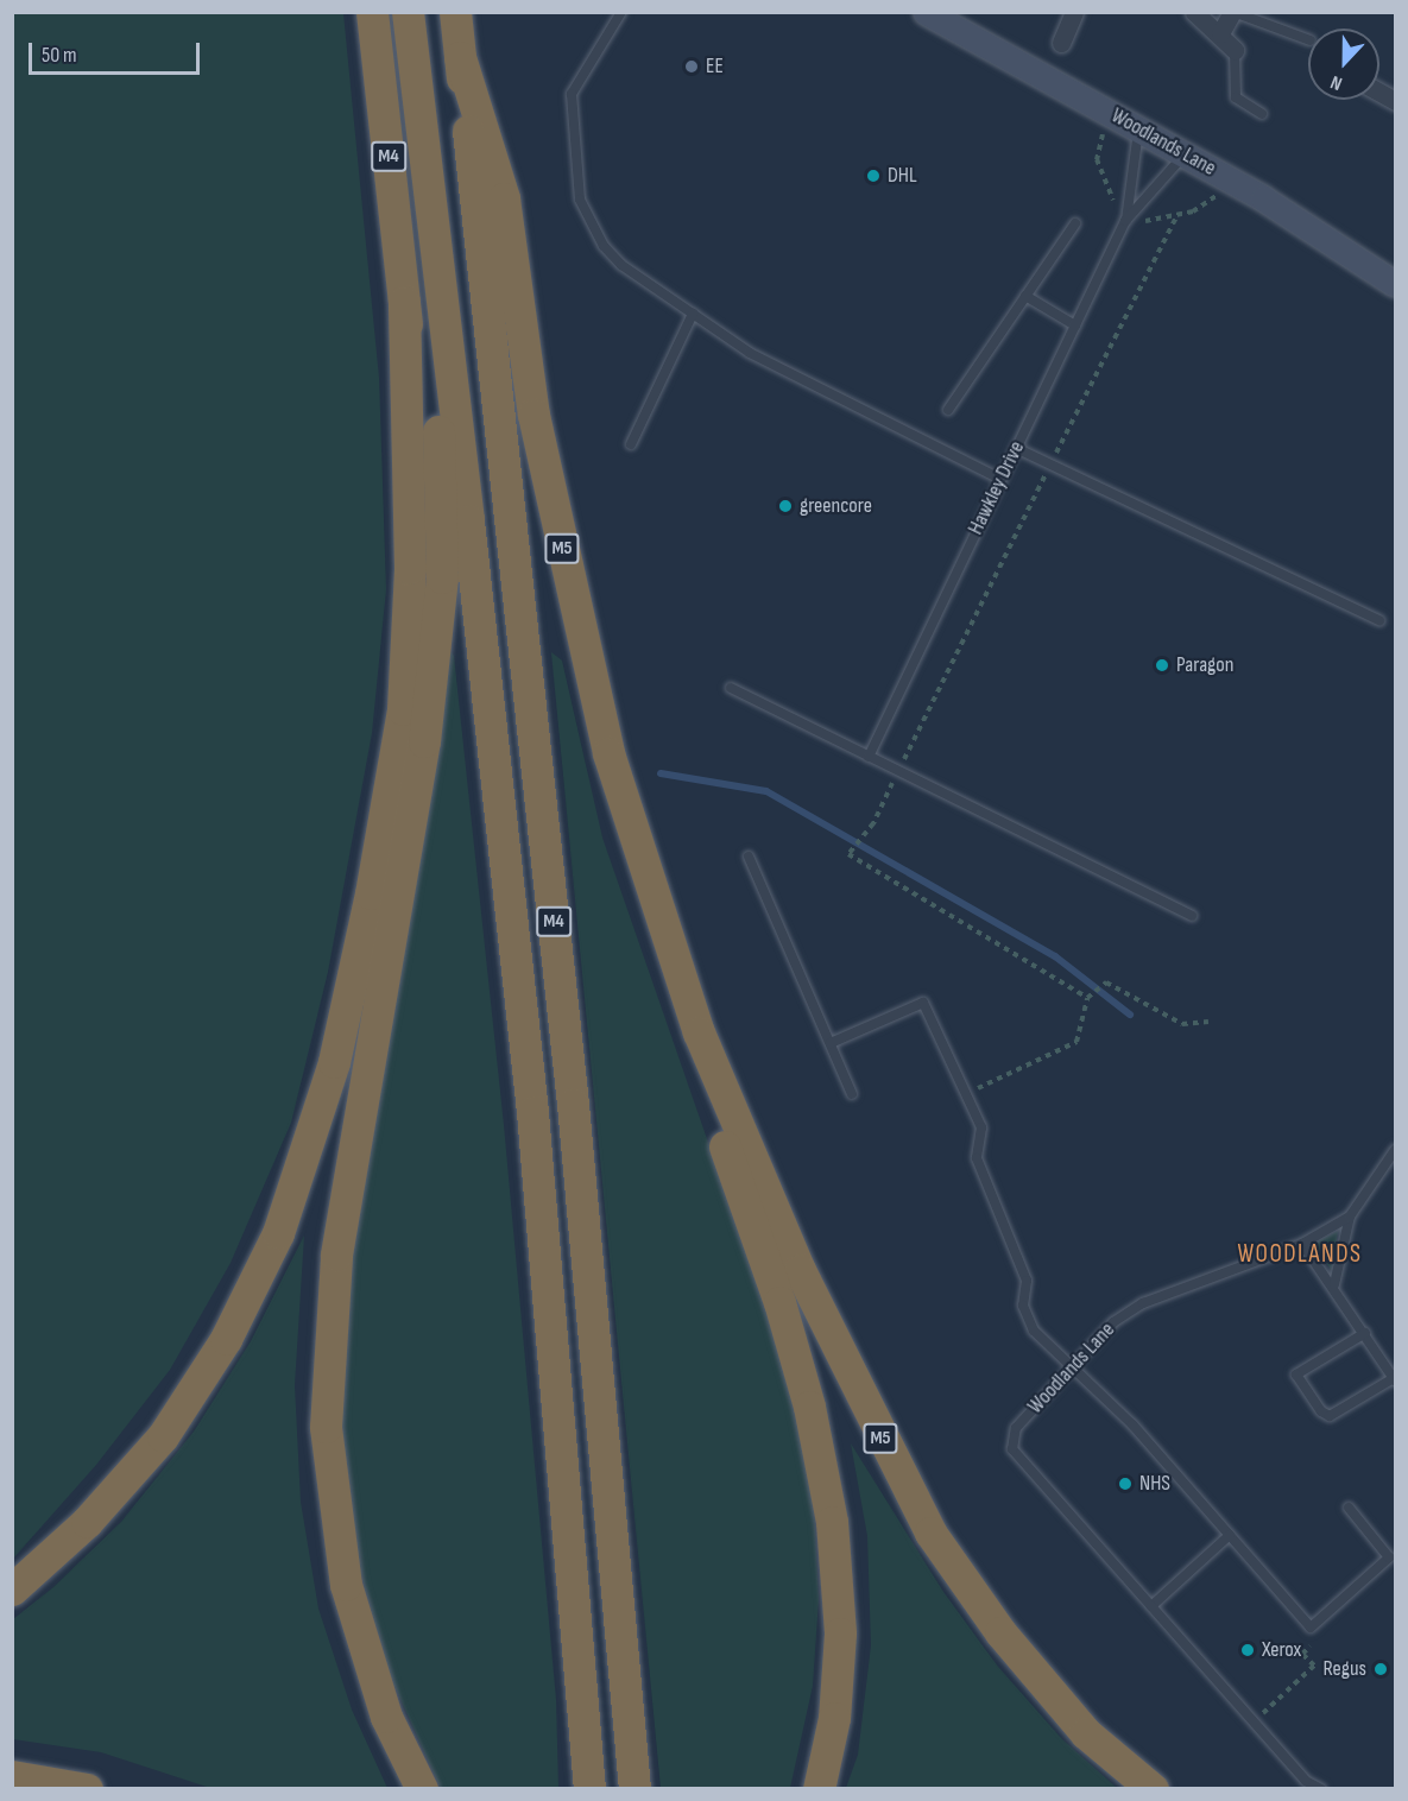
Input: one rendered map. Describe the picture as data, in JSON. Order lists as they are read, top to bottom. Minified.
{"streets":{"highway":["M4","M5"],"street":["Woodlands Lane"],"lane":["Hawkley Drive"]},"crossings":[["Woodlands Lane","Hawkley Drive"],["M4","M5"]],"districts":["WOODLANDS"],"places":["EE","DHL","greencore","Paragon","NHS","Xerox","Regus"],"scale_bar":"50 m","north":"bottom"}
